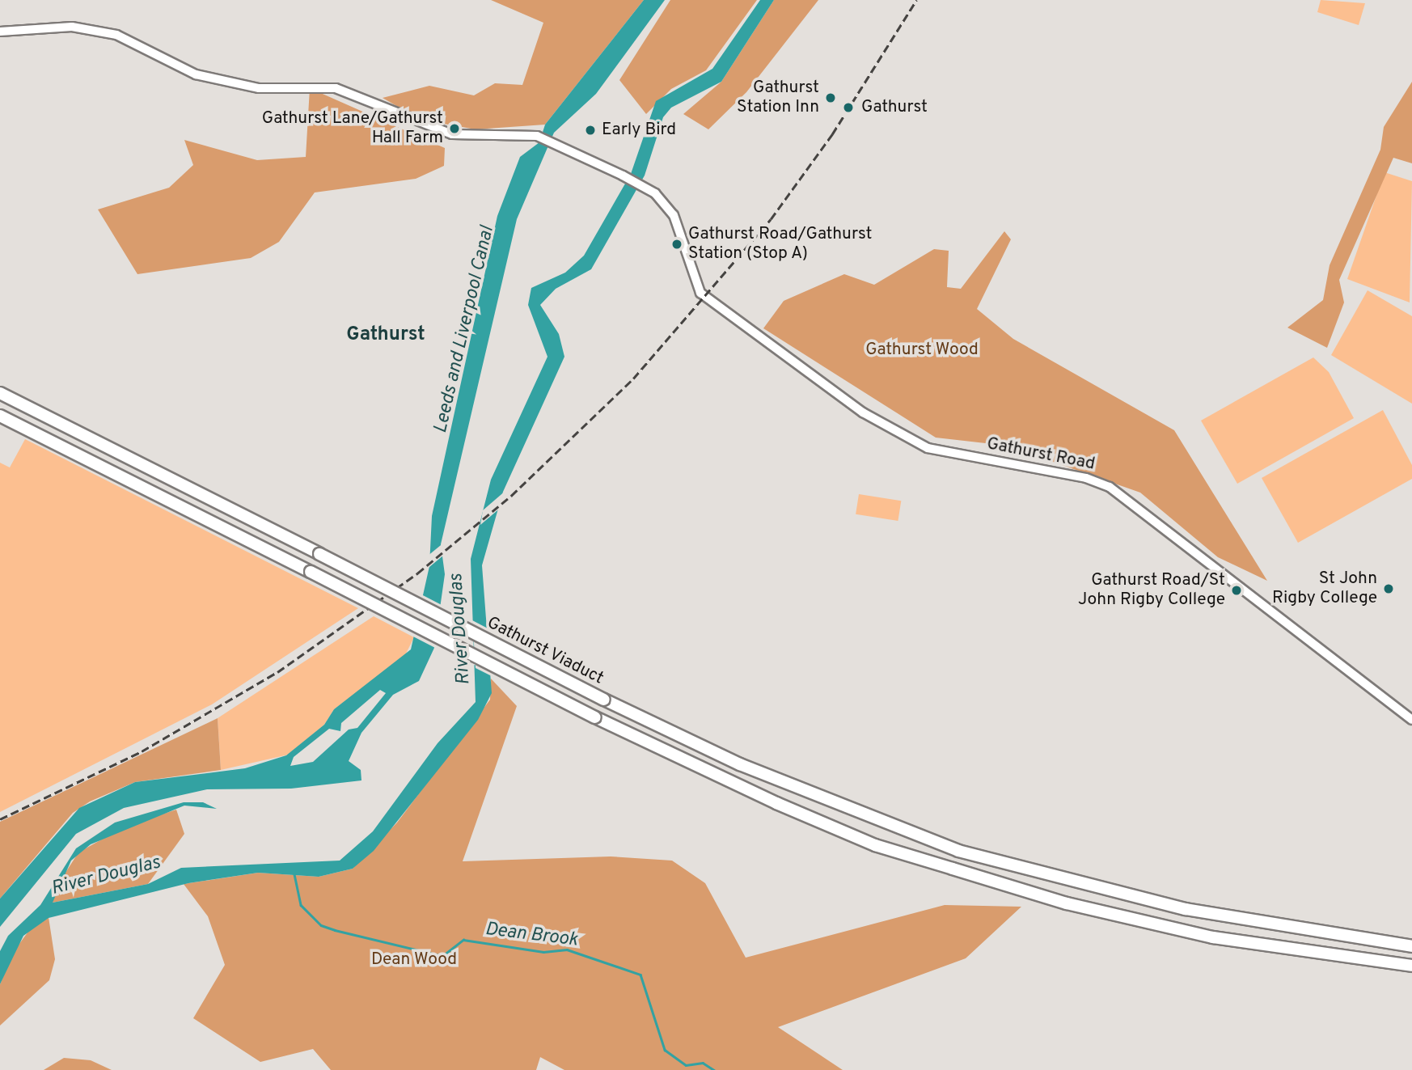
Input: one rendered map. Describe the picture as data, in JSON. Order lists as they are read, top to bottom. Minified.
{"streets":{"highway":["Gathurst Viaduct"],"main road":["Gathurst Road"]},"districts":["Gathurst"],"water":["Leeds and Liverpool Canal","River Douglas","Dean Brook"],"parks":["Gathurst Wood","Dean Wood"],"places":["Gathurst Station Inn","Gathurst","Gathurst Lane/Gathurst Hall Farm","Early Bird","Gathurst Road/Gathurst Station (Stop A)","St John Rigby College","Gathurst Road/St John Rigby College"]}
